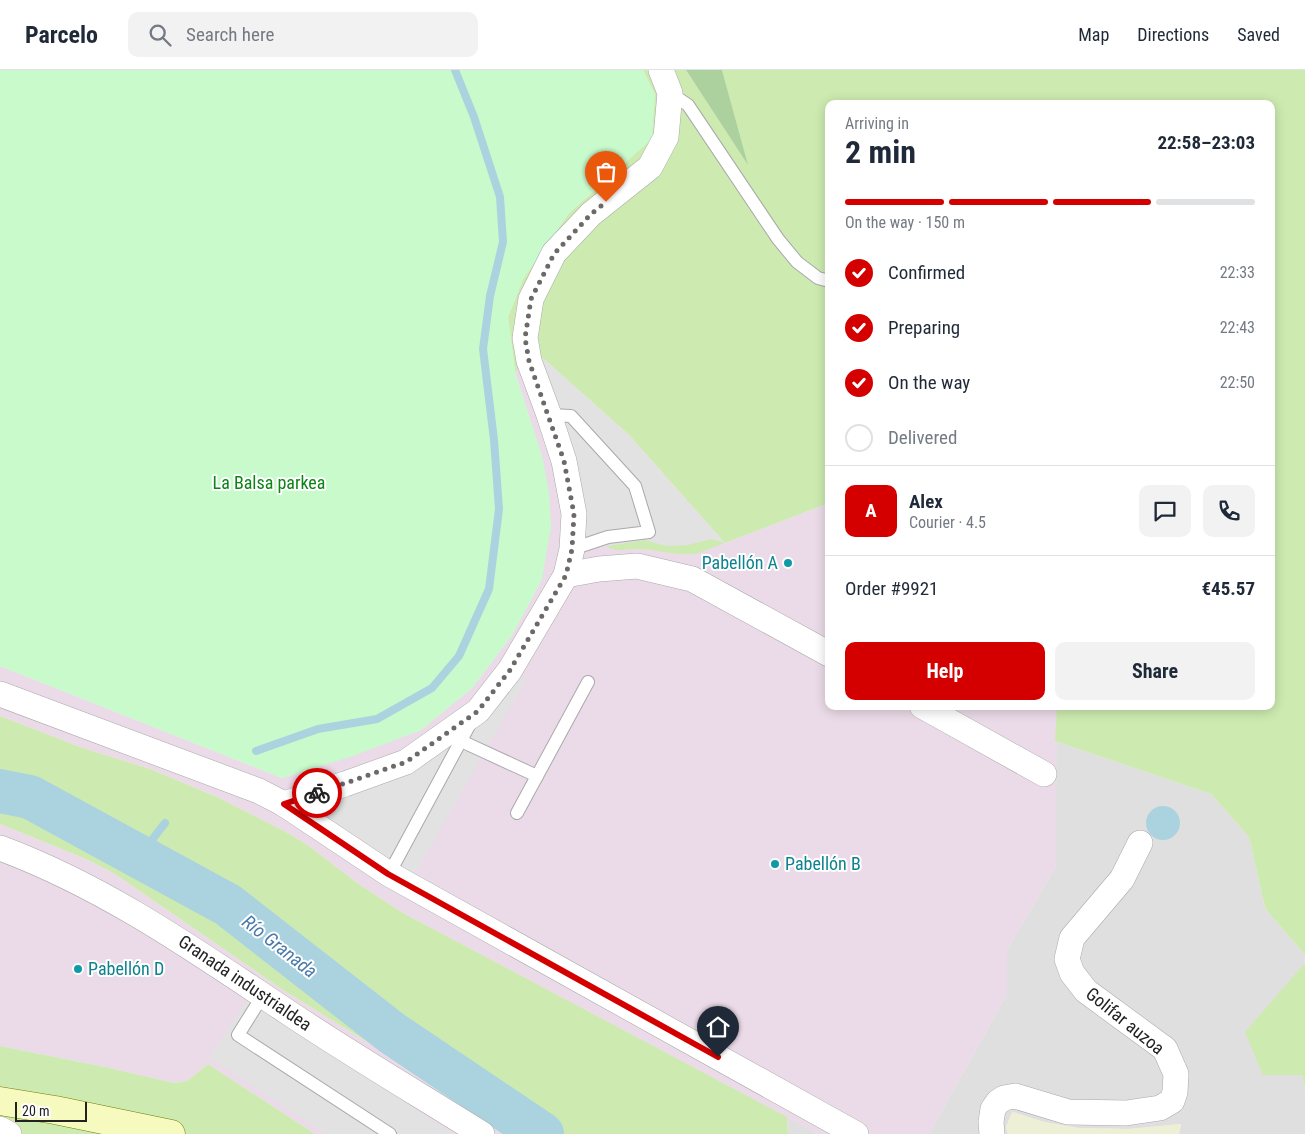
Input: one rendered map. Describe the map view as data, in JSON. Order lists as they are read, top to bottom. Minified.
{"streets":{"street":["Granada industrialdea","Golifar auzoa"]},"water":["Río Granada"],"parks":["La Balsa parkea"],"places":["Pabellón A","Pabellón B","Pabellón D"],"scale_bar":"20 m","page":{"header":"Parcelo","search":"Search here","nav":["Map","Directions","Saved"],"heading":["2 min","Arriving in","22:58–23:03"],"panel":["Alex","Courier · 4.5","Order #9921","€45.57"],"bar":"On the way · 150 m","list":[["Confirmed","22:33"],["Preparing","22:43"],["On the way","22:50"],"Delivered"],"round":"A","buttons":["Help","Share"],"scale":"20 m"}}
